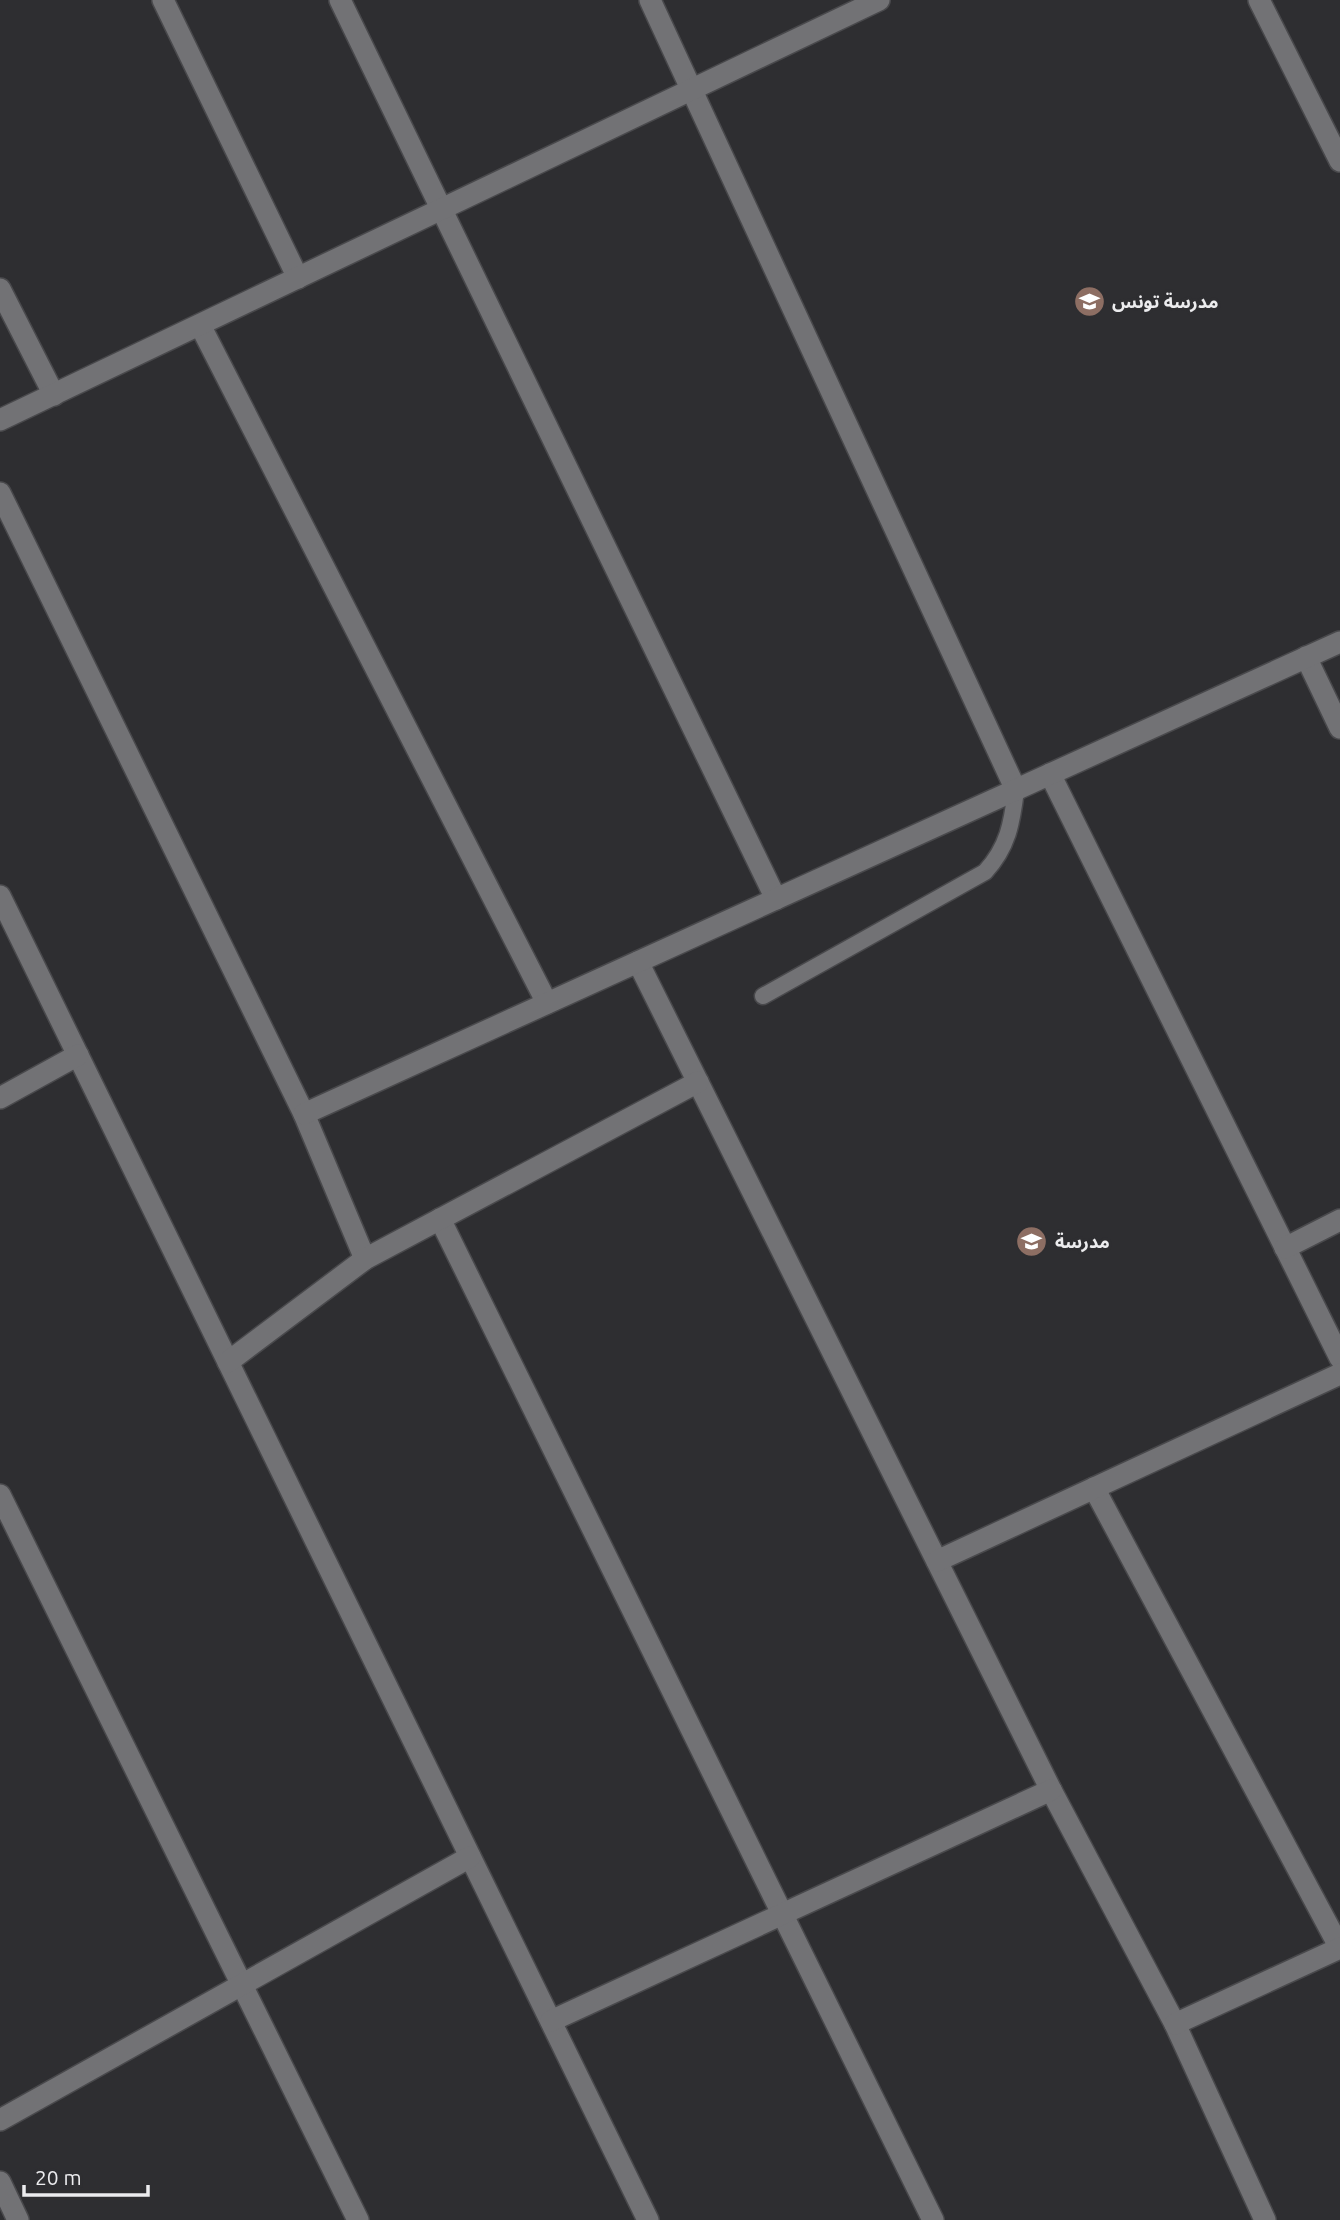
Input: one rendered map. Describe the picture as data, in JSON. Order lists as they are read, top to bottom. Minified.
{"places":{"school or university":["مدرسة تونس","مدرسة"]},"scale_bar":"20 m"}
